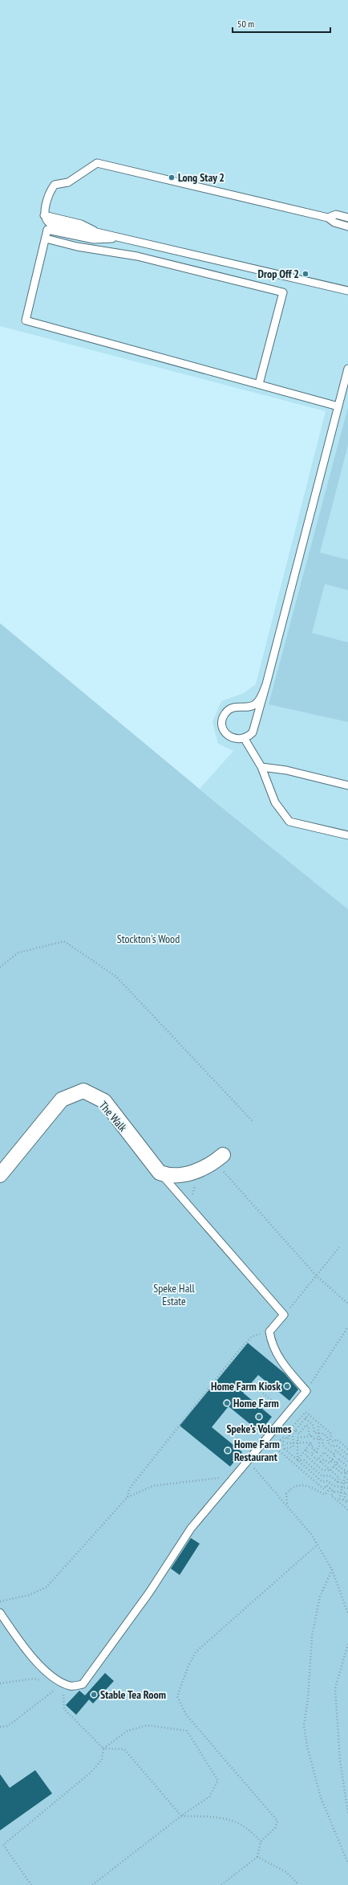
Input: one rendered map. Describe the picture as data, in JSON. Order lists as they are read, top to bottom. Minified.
{"streets":{"street":["The Walk"]},"parks":["Stockton's Wood","Speke Hall Estate"],"places":["Long Stay 2","Drop Off 2","Home Farm Kiosk","Home Farm","Speke's Volumes","Home Farm Restaurant","Stable Tea Room"],"scale_bar":"50 m"}
